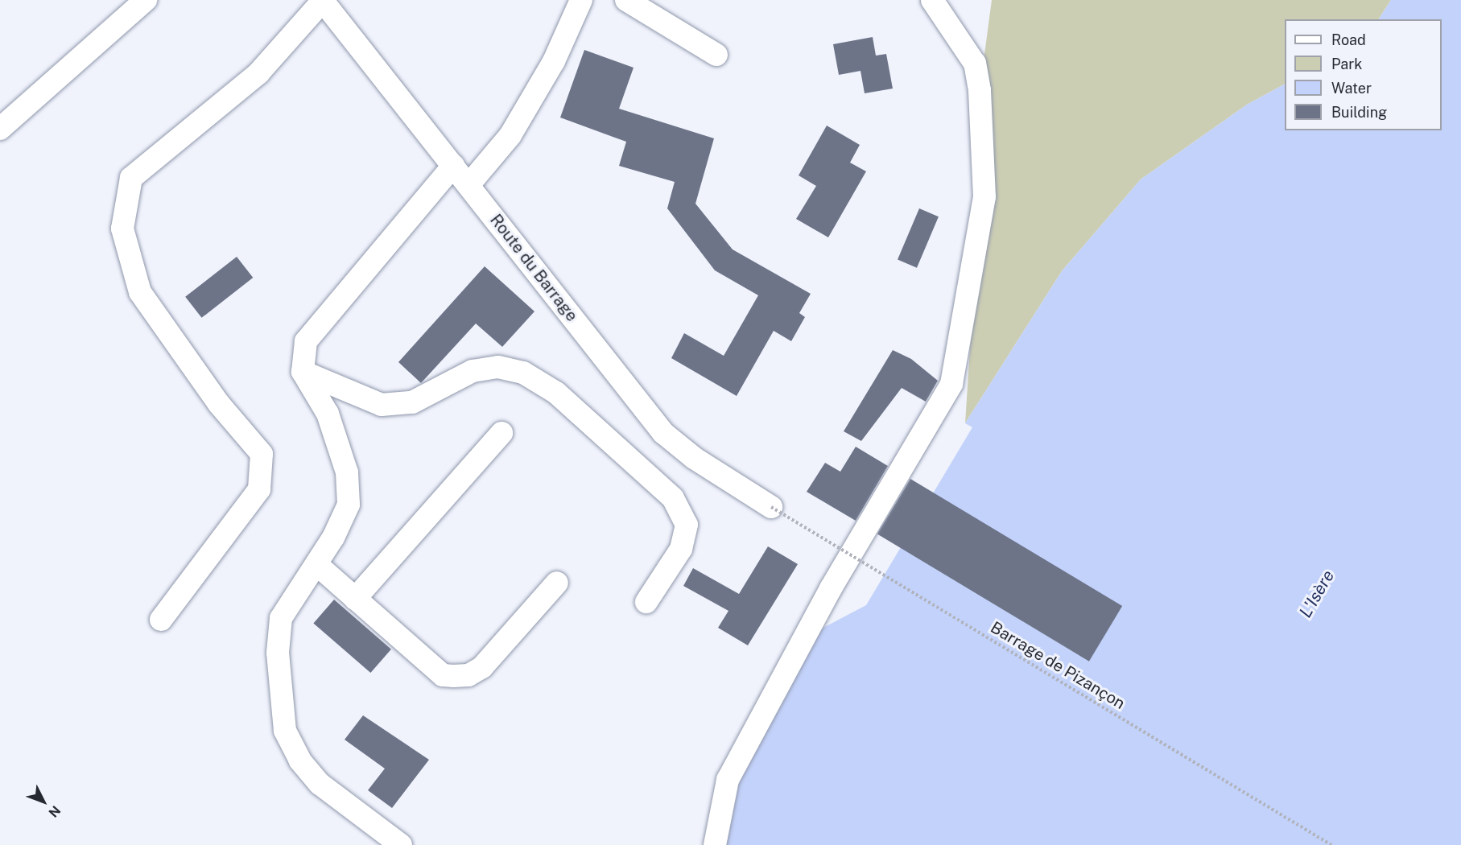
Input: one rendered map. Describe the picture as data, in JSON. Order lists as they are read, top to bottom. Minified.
{"streets":{"street":["Route du Barrage"],"path":["Barrage de Pizançon"]},"crossings":[["Route du Barrage","Barrage de Pizançon"]],"water":["L'Isère"],"legend":["Road","Park","Water","Building"],"north":"bottom right"}
